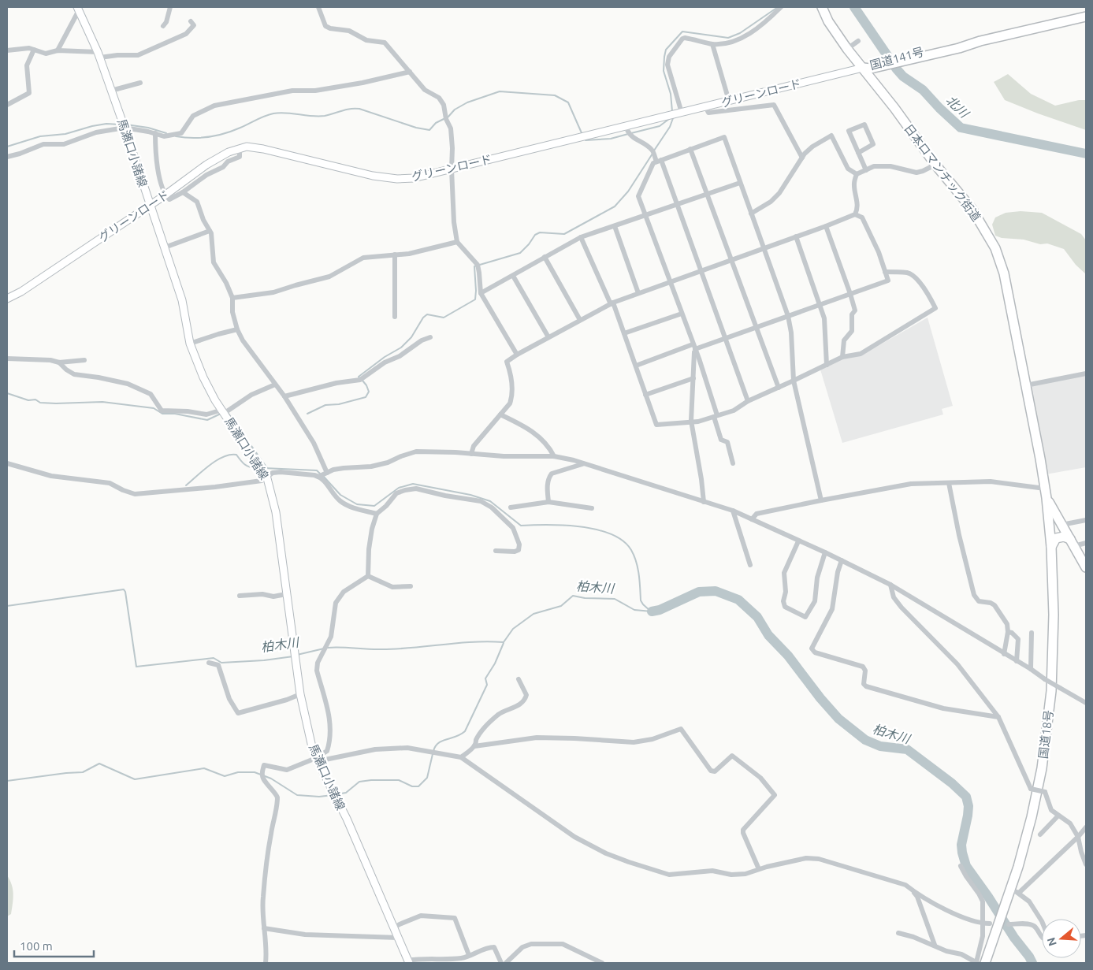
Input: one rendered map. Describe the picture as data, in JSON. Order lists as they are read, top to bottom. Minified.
{"streets":{"highway":["国道141号","日本ロマンチック街道","国道18号"],"main road":["グリーンロード","馬瀬口小諸線"]},"crossings":[["国道141号","グリーンロード"],["国道141号","日本ロマンチック街道"],["グリーンロード","馬瀬口小諸線"],["グリーンロード","日本ロマンチック街道"],["日本ロマンチック街道","国道18号"]],"water":["北川","柏木川"],"scale_bar":"100 m","north":"left"}
